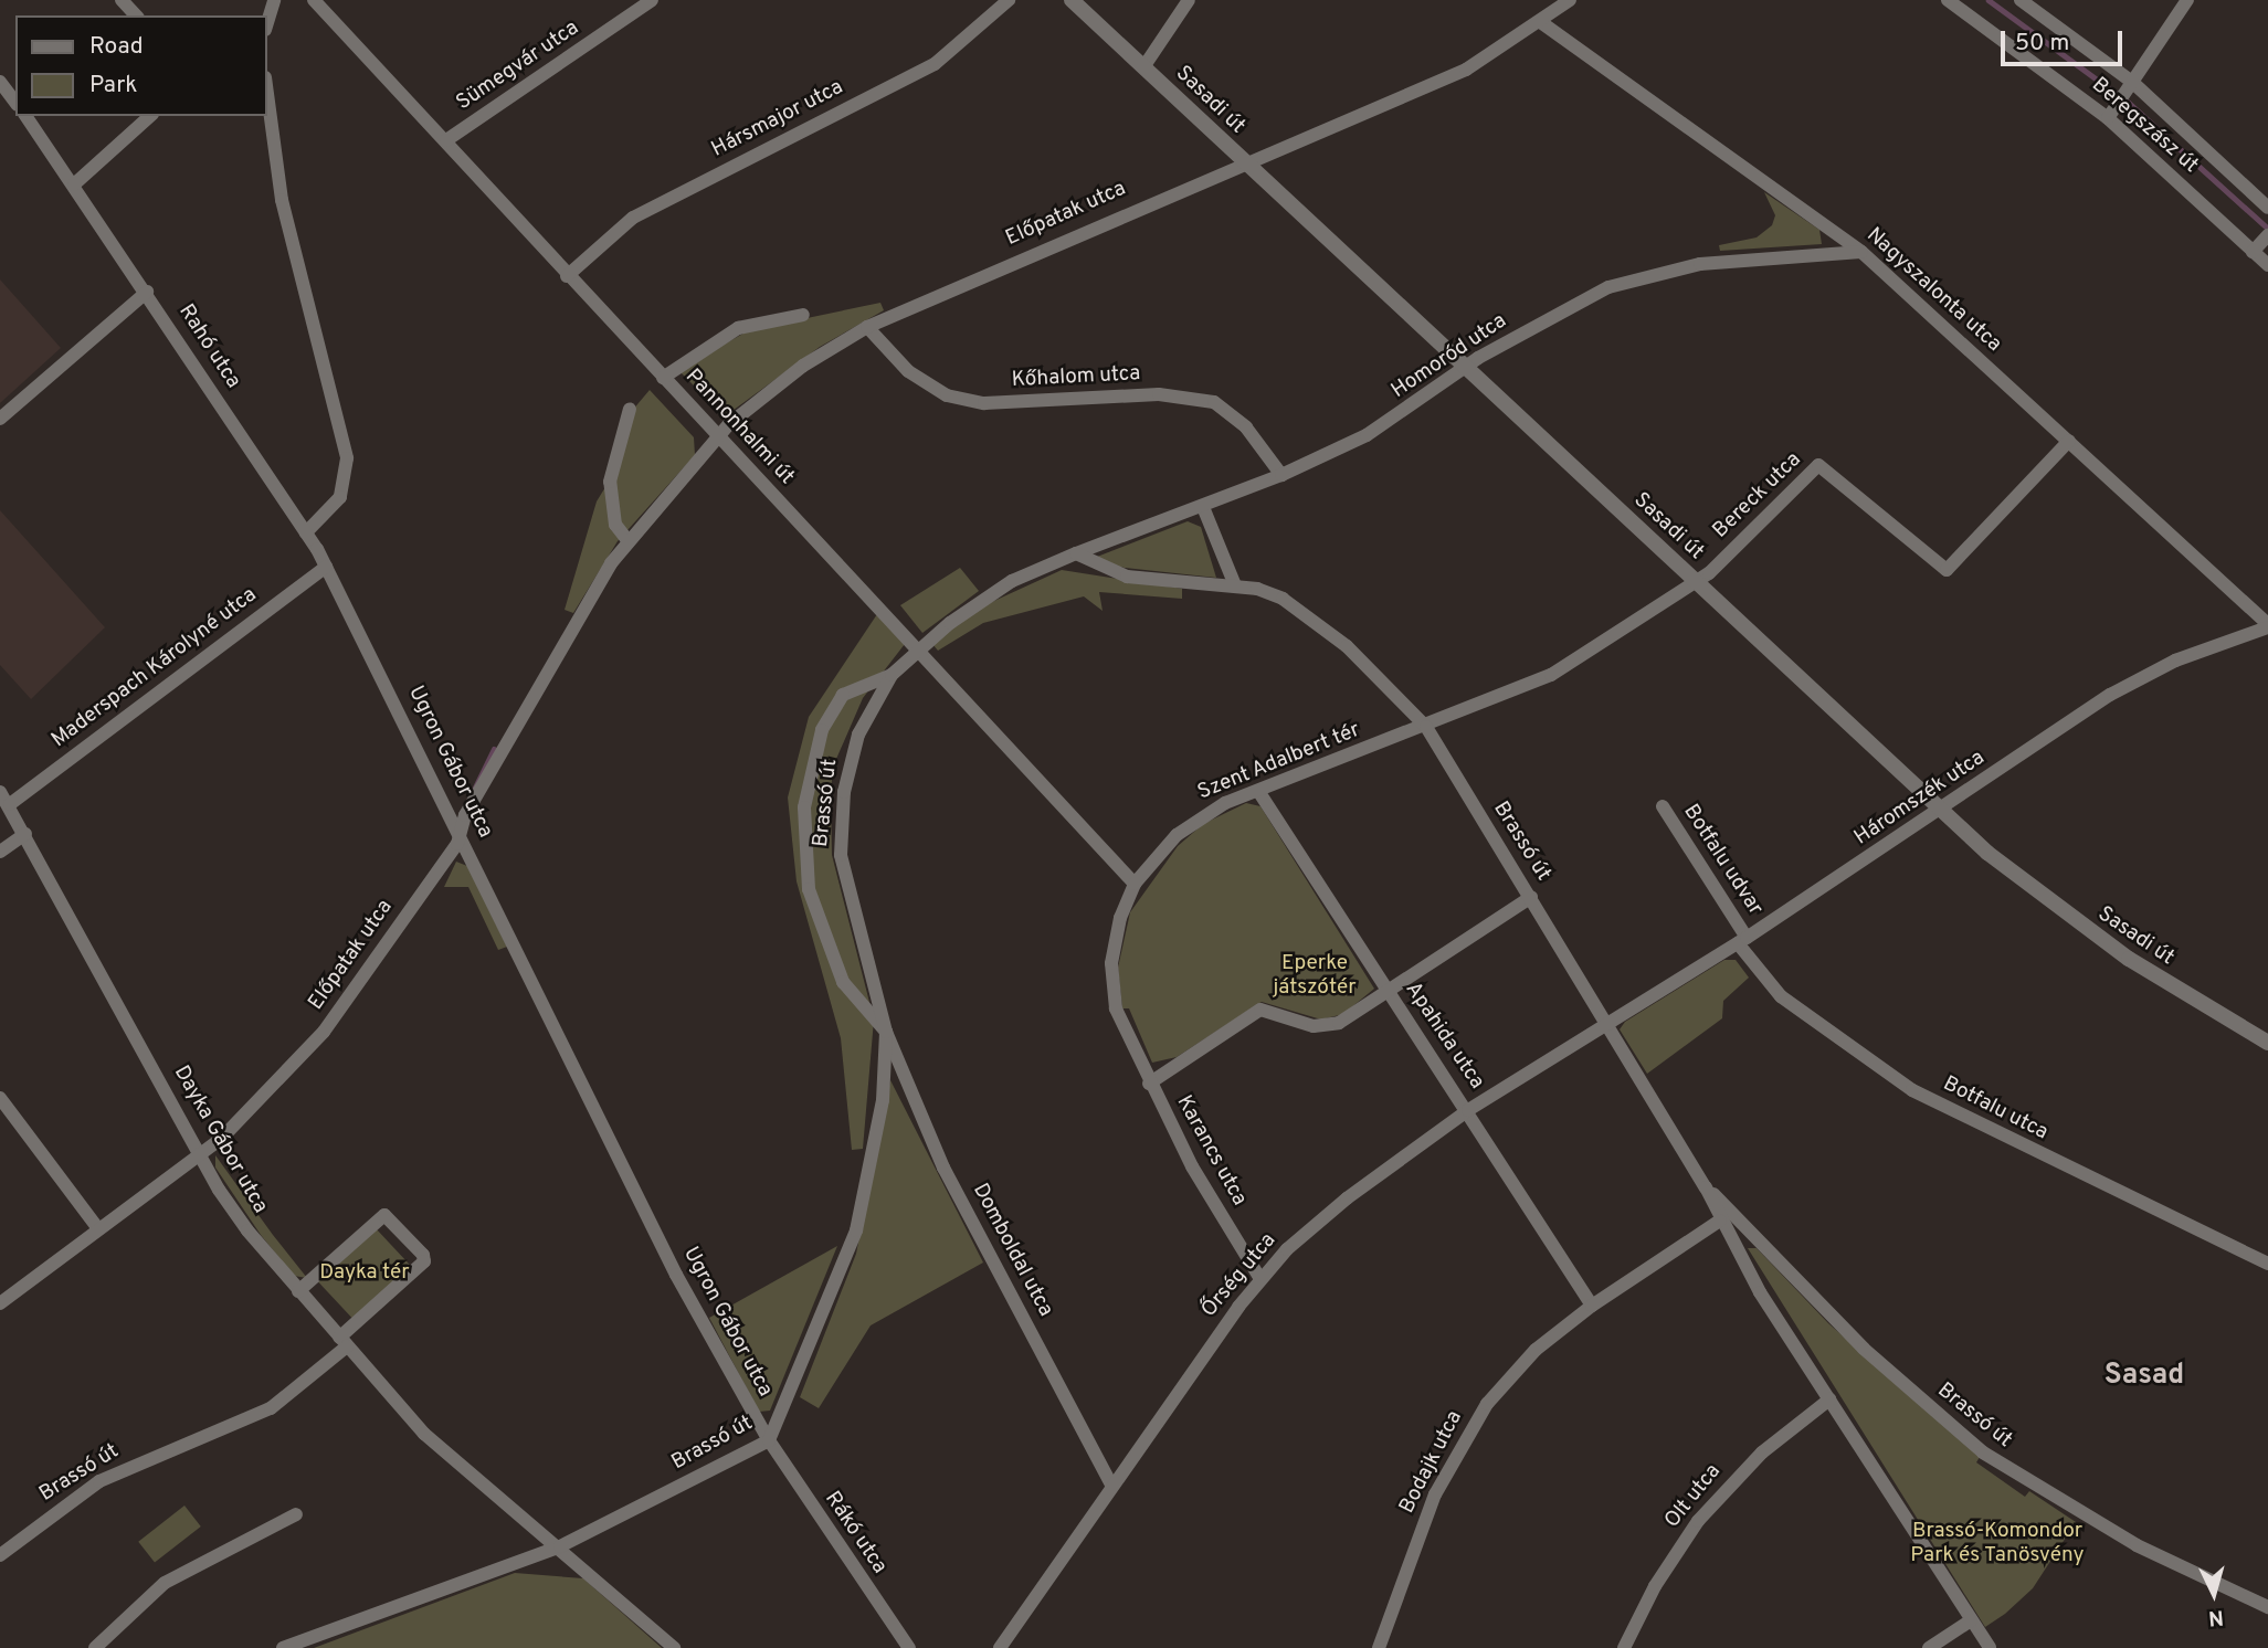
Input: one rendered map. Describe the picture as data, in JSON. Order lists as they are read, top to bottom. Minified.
{"streets":{"street":["Sümegvár utca","Sasadi út","Hársmajor utca","Beregszász út","Előpatak utca","Nagyszalonta utca","Rahó utca","Homoród utca","Kőhalom utca","Pannonhalmi út","Bereck utca","Maderspach Károlyné utca","Ugron Gábor utca","Szent Adalbert tér","Háromszék utca","Brassó út","Botfalu udvar","Apahida utca","Botfalu utca","Dayka Gábor utca","Karancs utca","Domboldal utca","Őrség utca","Bodajk utca","Olt utca","Rákó utca"]},"crossings":[["Sümegvár utca","Pannonhalmi út"],["Sasadi út","Előpatak utca"],["Sasadi út","Homoród utca"],["Sasadi út","Bereck utca"],["Sasadi út","Háromszék utca"],["Hársmajor utca","Pannonhalmi út"],["Előpatak utca","Nagyszalonta utca"],["Előpatak utca","Kőhalom utca"],["Előpatak utca","Pannonhalmi út"],["Előpatak utca","Ugron Gábor utca"],["Előpatak utca","Dayka Gábor utca"],["Nagyszalonta utca","Homoród utca"],["Nagyszalonta utca","Bereck utca"],["Nagyszalonta utca","Háromszék utca"],["Rahó utca","Ugron Gábor utca"],["Homoród utca","Kőhalom utca"],["Homoród utca","Brassó út"],["Pannonhalmi út","Szent Adalbert tér"],["Pannonhalmi út","Brassó út"],["Bereck utca","Szent Adalbert tér"],["Bereck utca","Brassó út"],["Maderspach Károlyné utca","Ugron Gábor utca"],["Maderspach Károlyné utca","Dayka Gábor utca"],["Ugron Gábor utca","Brassó út"],["Ugron Gábor utca","Rákó utca"],["Szent Adalbert tér","Brassó út"],["Szent Adalbert tér","Apahida utca"],["Szent Adalbert tér","Karancs utca"],["Háromszék utca","Brassó út"],["Háromszék utca","Botfalu udvar"],["Háromszék utca","Botfalu utca"],["Háromszék utca","Őrség utca"],["Brassó út","Dayka Gábor utca"],["Brassó út","Domboldal utca"],["Brassó út","Őrség utca"],["Brassó út","Bodajk utca"],["Brassó út","Olt utca"],["Brassó út","Rákó utca"],["Botfalu udvar","Botfalu utca"],["Apahida utca","Őrség utca"],["Apahida utca","Bodajk utca"],["Karancs utca","Őrség utca"],["Domboldal utca","Őrség utca"]],"districts":["Sasad"],"parks":["Eperke játszótér","Dayka tér","Brassó-Komondor Park és Tanösvény"],"legend":["Road","Park"],"scale_bar":"50 m","north":"bottom"}
